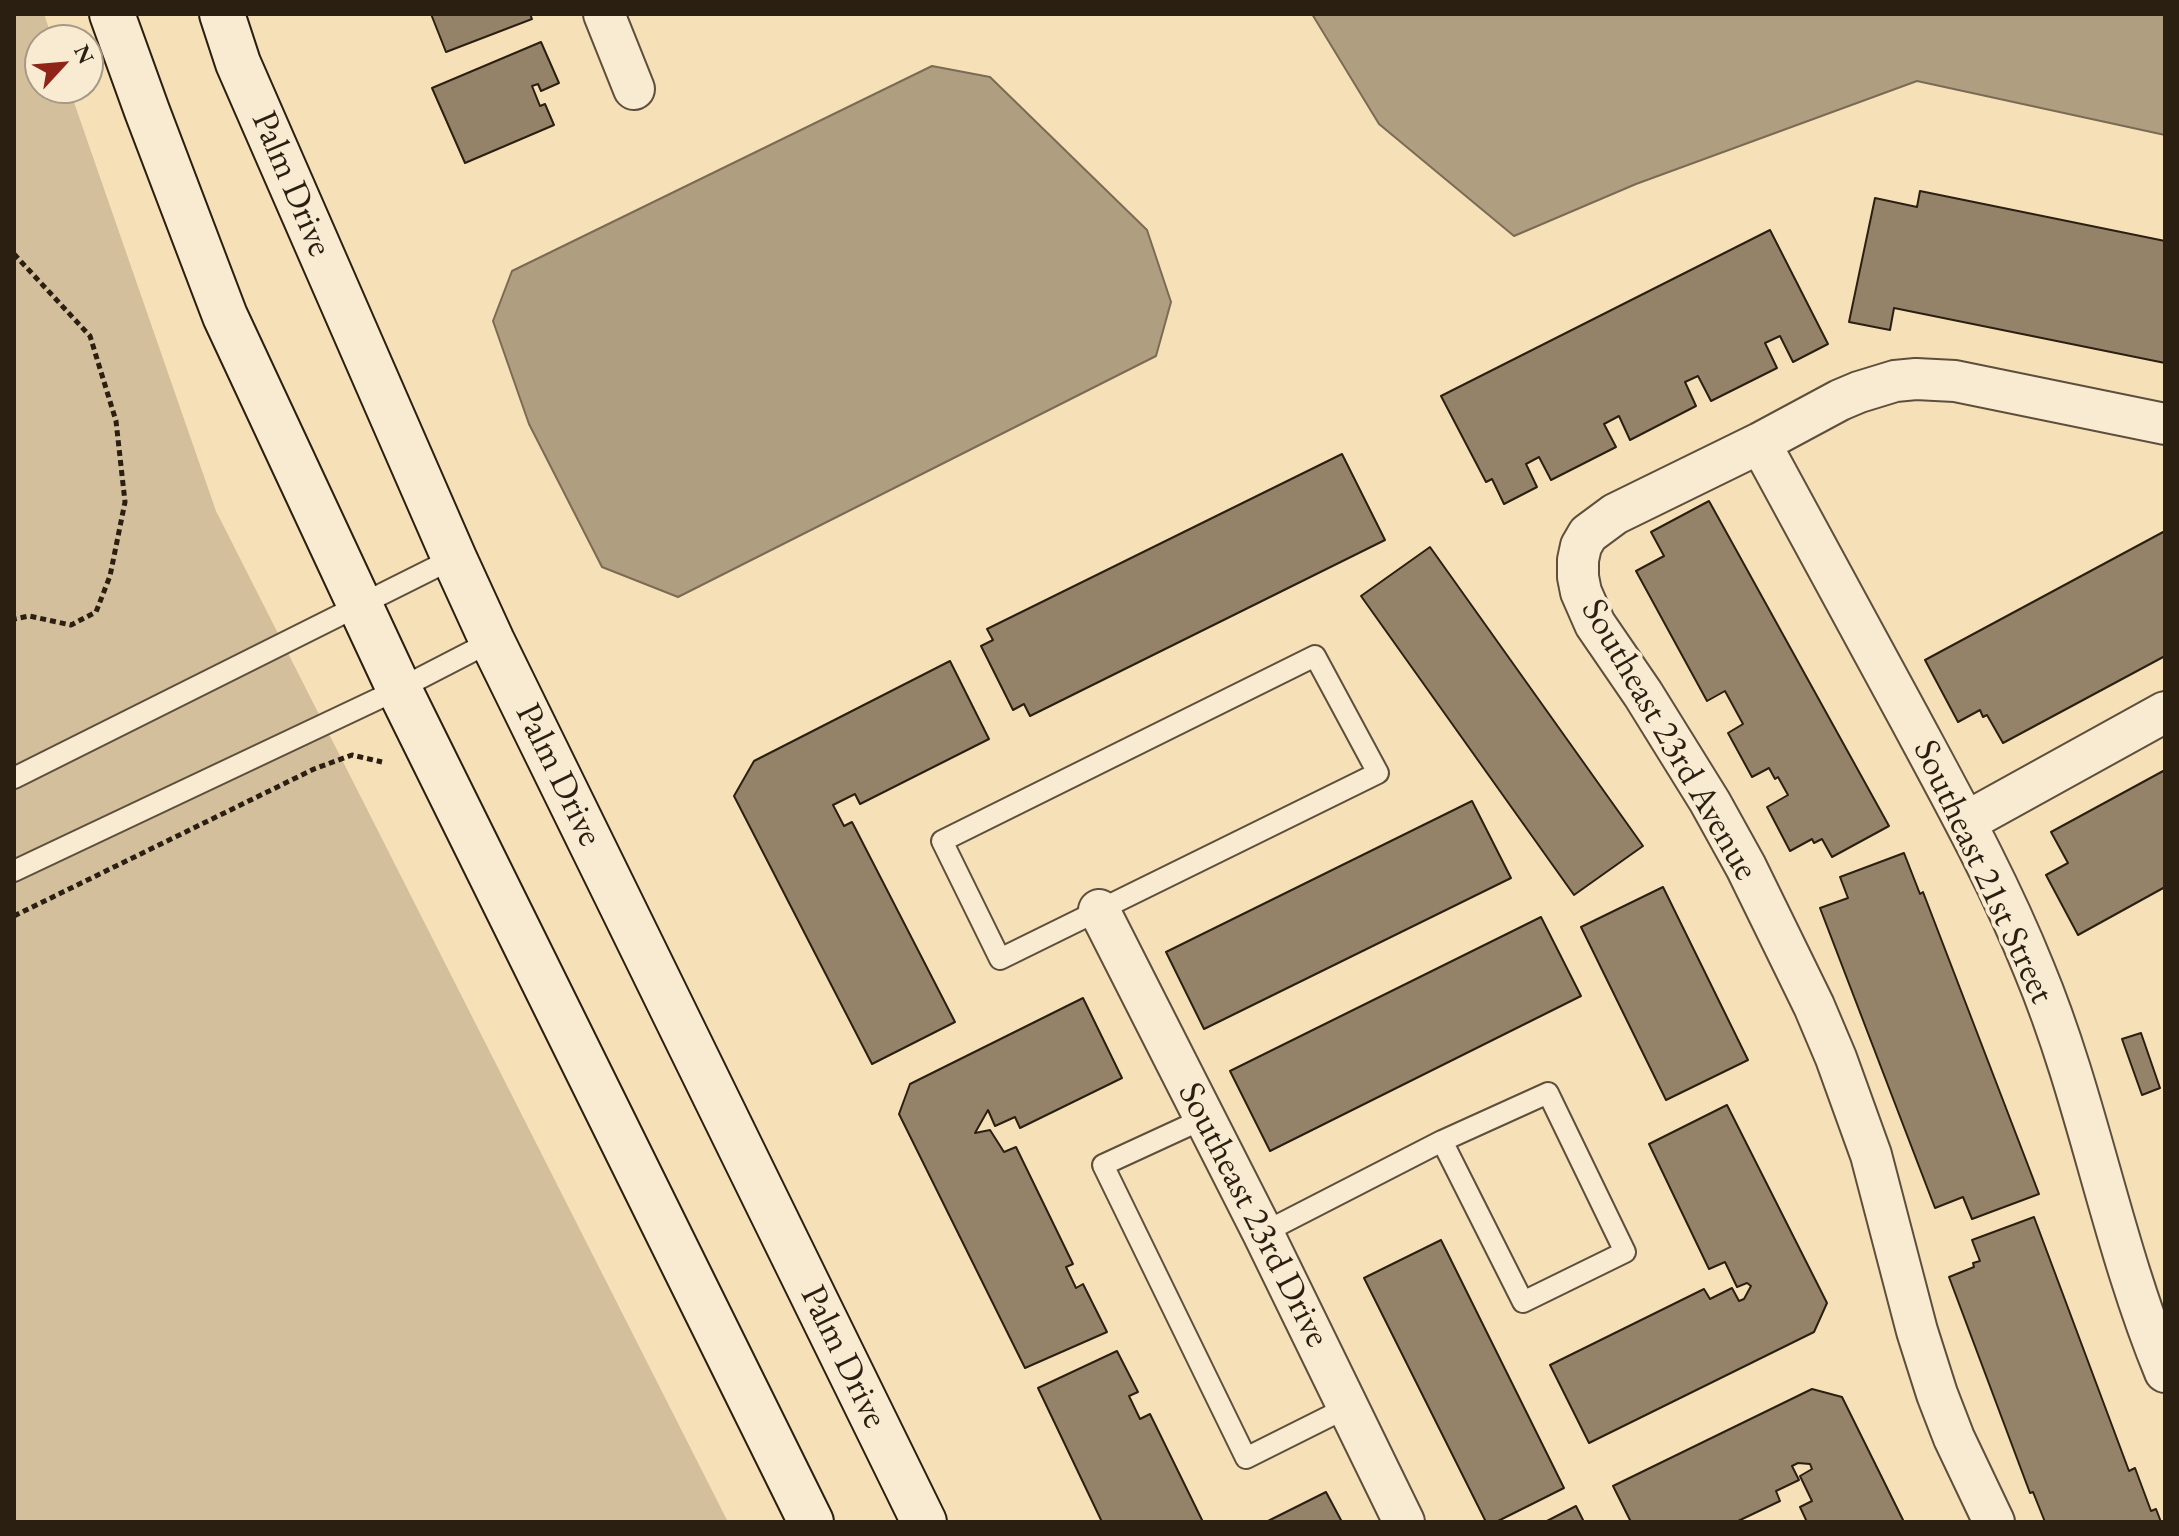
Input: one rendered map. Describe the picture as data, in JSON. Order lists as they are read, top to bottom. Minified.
{"streets":{"main road":["Palm Drive"],"street":["Southeast 23rd Avenue","Southeast 21st Street","Southeast 23rd Drive"]},"crossings":[["Southeast 23rd Avenue","Southeast 21st Street"]],"north":"top right"}
